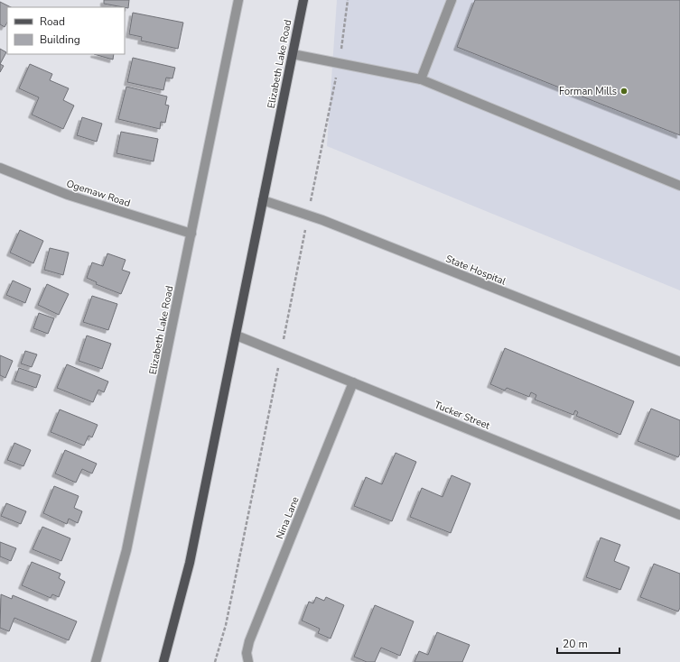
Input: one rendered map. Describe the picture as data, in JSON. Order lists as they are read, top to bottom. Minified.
{"streets":{"main road":["Elizabeth Lake Road"],"street":["Ogemaw Road","State Hospital","Tucker Street","Nina Lane"]},"crossings":[["Elizabeth Lake Road","Ogemaw Road"],["Elizabeth Lake Road","State Hospital"],["Elizabeth Lake Road","Tucker Street"],["Tucker Street","Nina Lane"]],"places":["Forman Mills"],"legend":["Road","Building"],"scale_bar":"20 m"}
